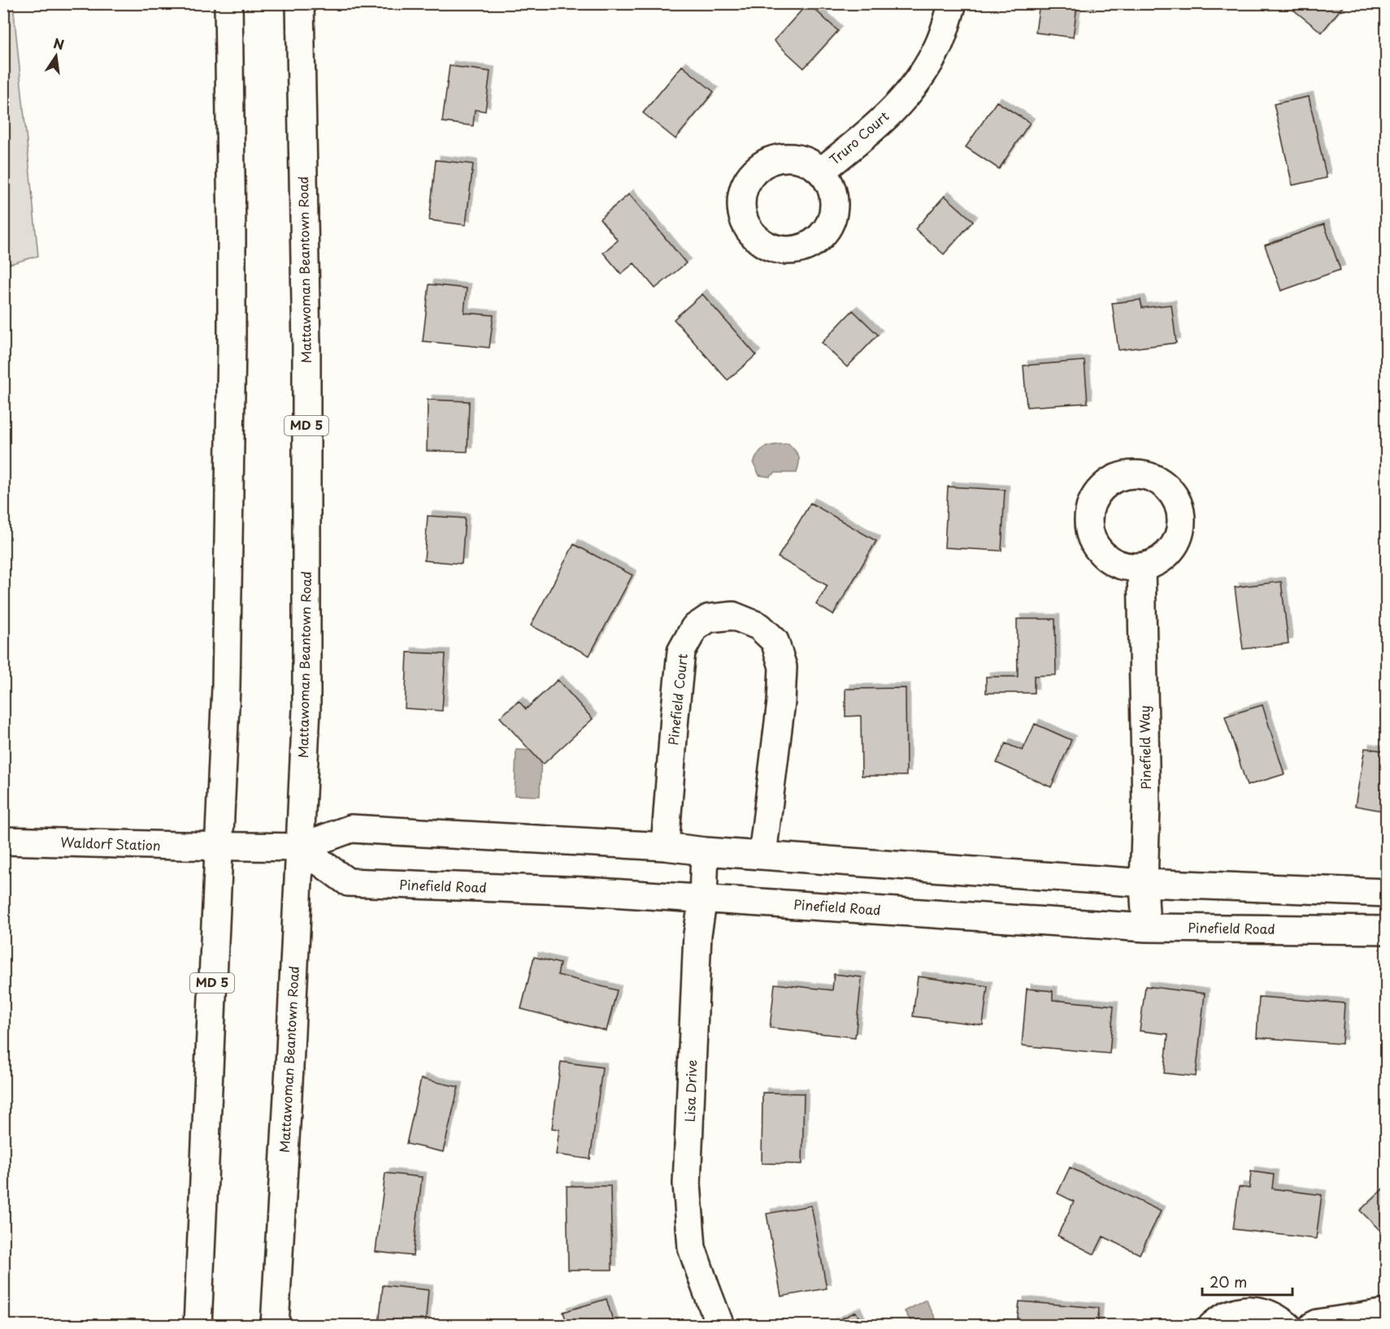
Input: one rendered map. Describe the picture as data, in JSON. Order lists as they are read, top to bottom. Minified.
{"streets":{"main road":["Truro Court","Mattawoman Beantown Road","MD 5","Pinefield Court","Pinefield Way","Waldorf Station","Pinefield Road","Lisa Drive"]},"crossings":[["Mattawoman Beantown Road","Pinefield Road"],["MD 5","Waldorf Station"],["Pinefield Way","Pinefield Road"],["Pinefield Road","Lisa Drive"]],"scale_bar":"20 m","north":"top"}
